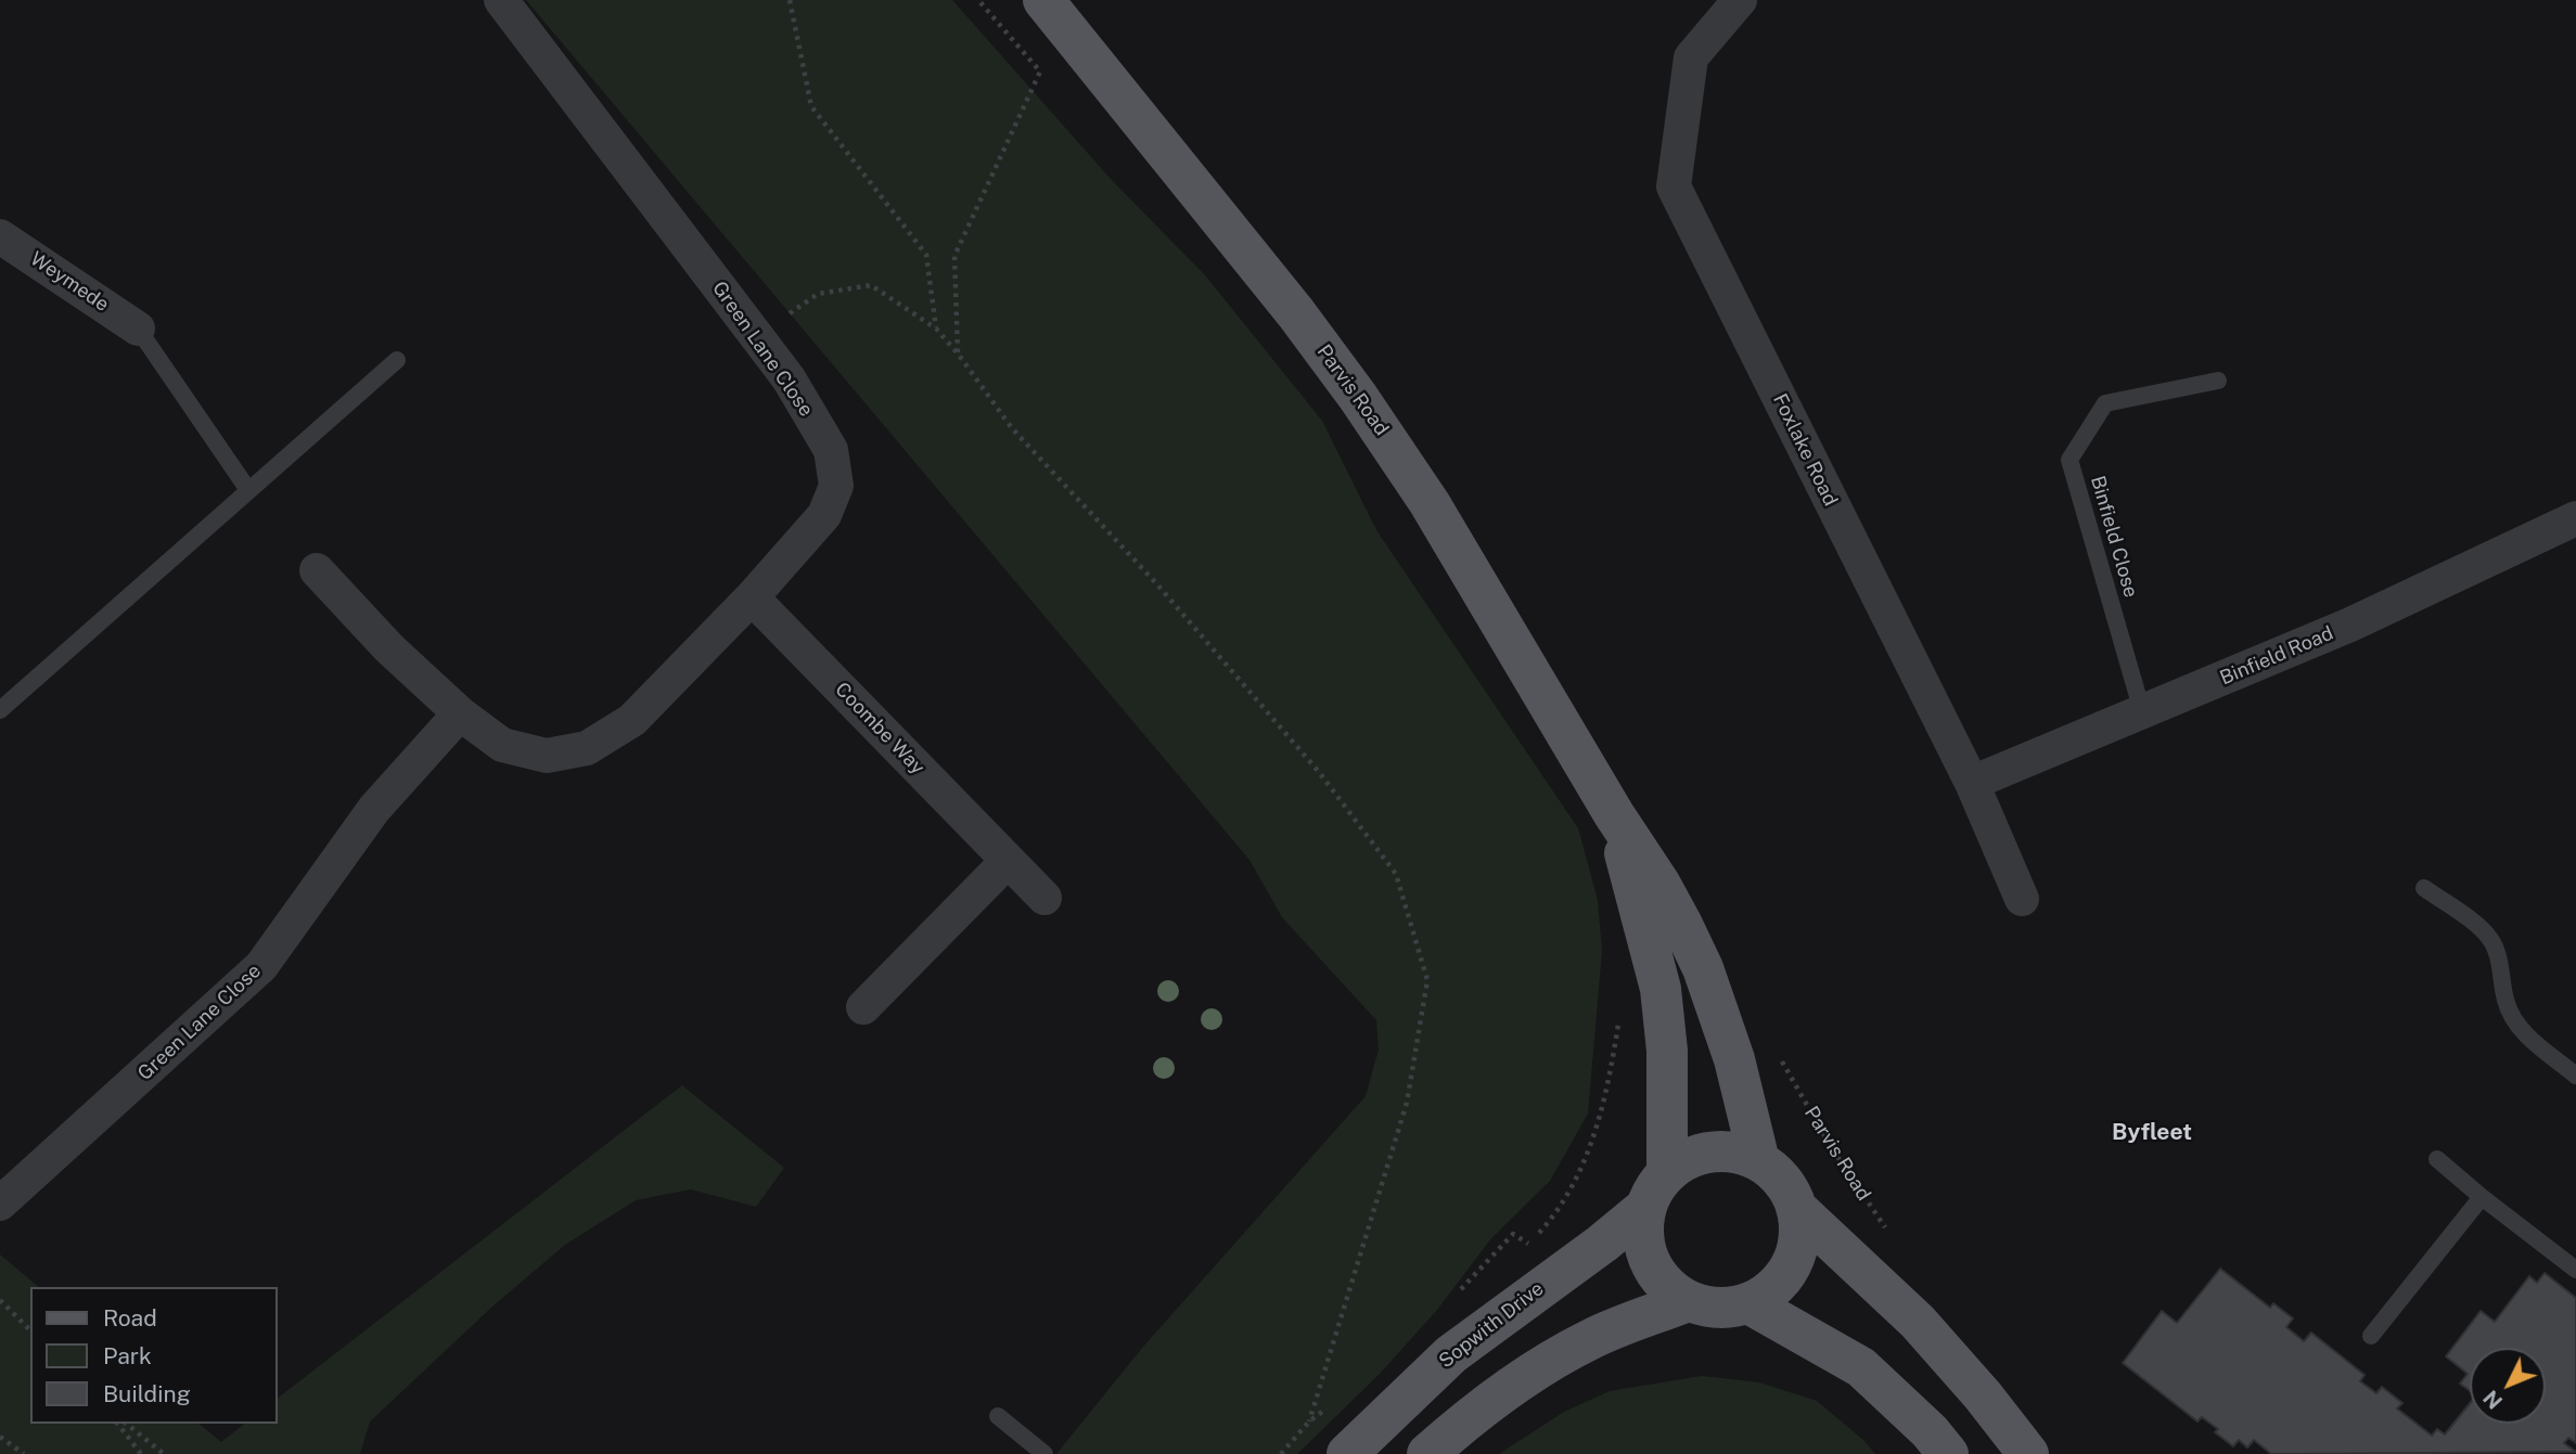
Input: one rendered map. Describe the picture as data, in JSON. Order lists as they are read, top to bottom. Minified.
{"streets":{"main road":["Parvis Road","Sopwith Drive"],"street":["Weymede","Green Lane Close","Foxlake Road","Binfield Road","Coombe Way"],"lane":["Binfield Close"]},"crossings":[["Green Lane Close","Coombe Way"],["Parvis Road","Sopwith Drive"],["Foxlake Road","Binfield Road"],["Binfield Close","Binfield Road"]],"districts":["Byfleet"],"legend":["Road","Park","Building"],"north":"bottom left"}
